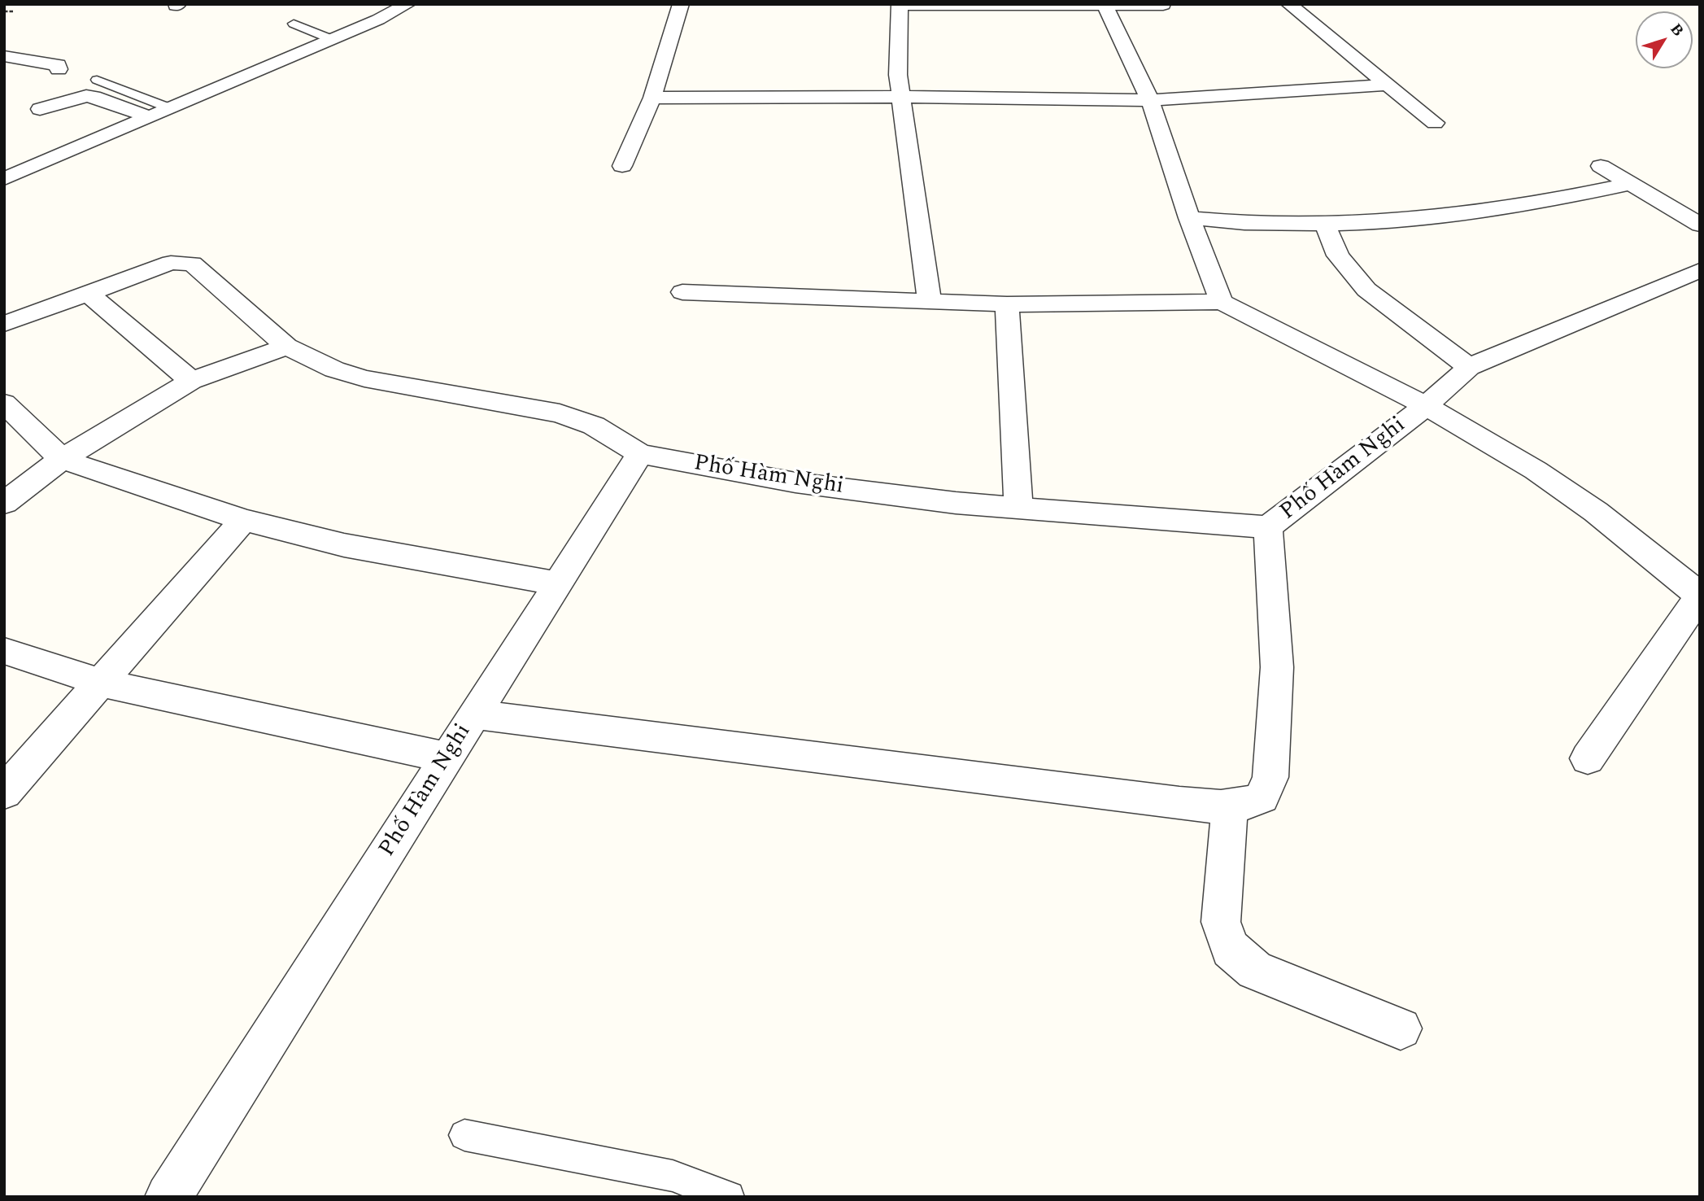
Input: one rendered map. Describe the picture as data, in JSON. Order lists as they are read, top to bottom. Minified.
{"streets":{"street":["Phố Hàm Nghi"]},"north":"top right"}
